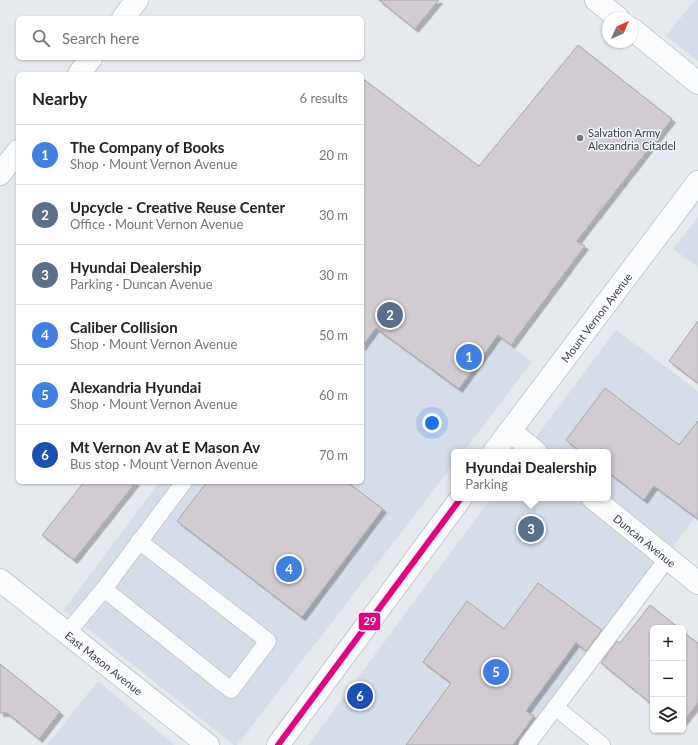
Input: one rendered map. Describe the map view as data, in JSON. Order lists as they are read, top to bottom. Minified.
{"streets":{"street":["Mount Vernon Avenue","Duncan Avenue","East Mason Avenue"]},"places":["Salvation Army Alexandria Citadel"],"lines":["transit line 29"],"north":"top right","page":{"search":"Search here","heading":["Nearby","6 results"],"list":[{"mark":"1","name":"The Company of Books","note":"Shop · Mount Vernon Avenue","value":"20 m"},{"mark":"2","name":"Upcycle - Creative Reuse Center","note":"Office · Mount Vernon Avenue","value":"30 m"},{"mark":"3","name":"Hyundai Dealership","note":"Parking · Duncan Avenue","value":"30 m"},{"mark":"4","name":"Caliber Collision","note":"Shop · Mount Vernon Avenue","value":"50 m"},{"mark":"5","name":"Alexandria Hyundai","note":"Shop · Mount Vernon Avenue","value":"60 m"},{"mark":"6","name":"Mt Vernon Av at E Mason Av","note":"Bus stop · Mount Vernon Avenue","value":"70 m"}],"pins":["2","1","3","4","5","6"],"popup":["Hyundai Dealership","Parking"],"map_buttons":["+","−"]}}
